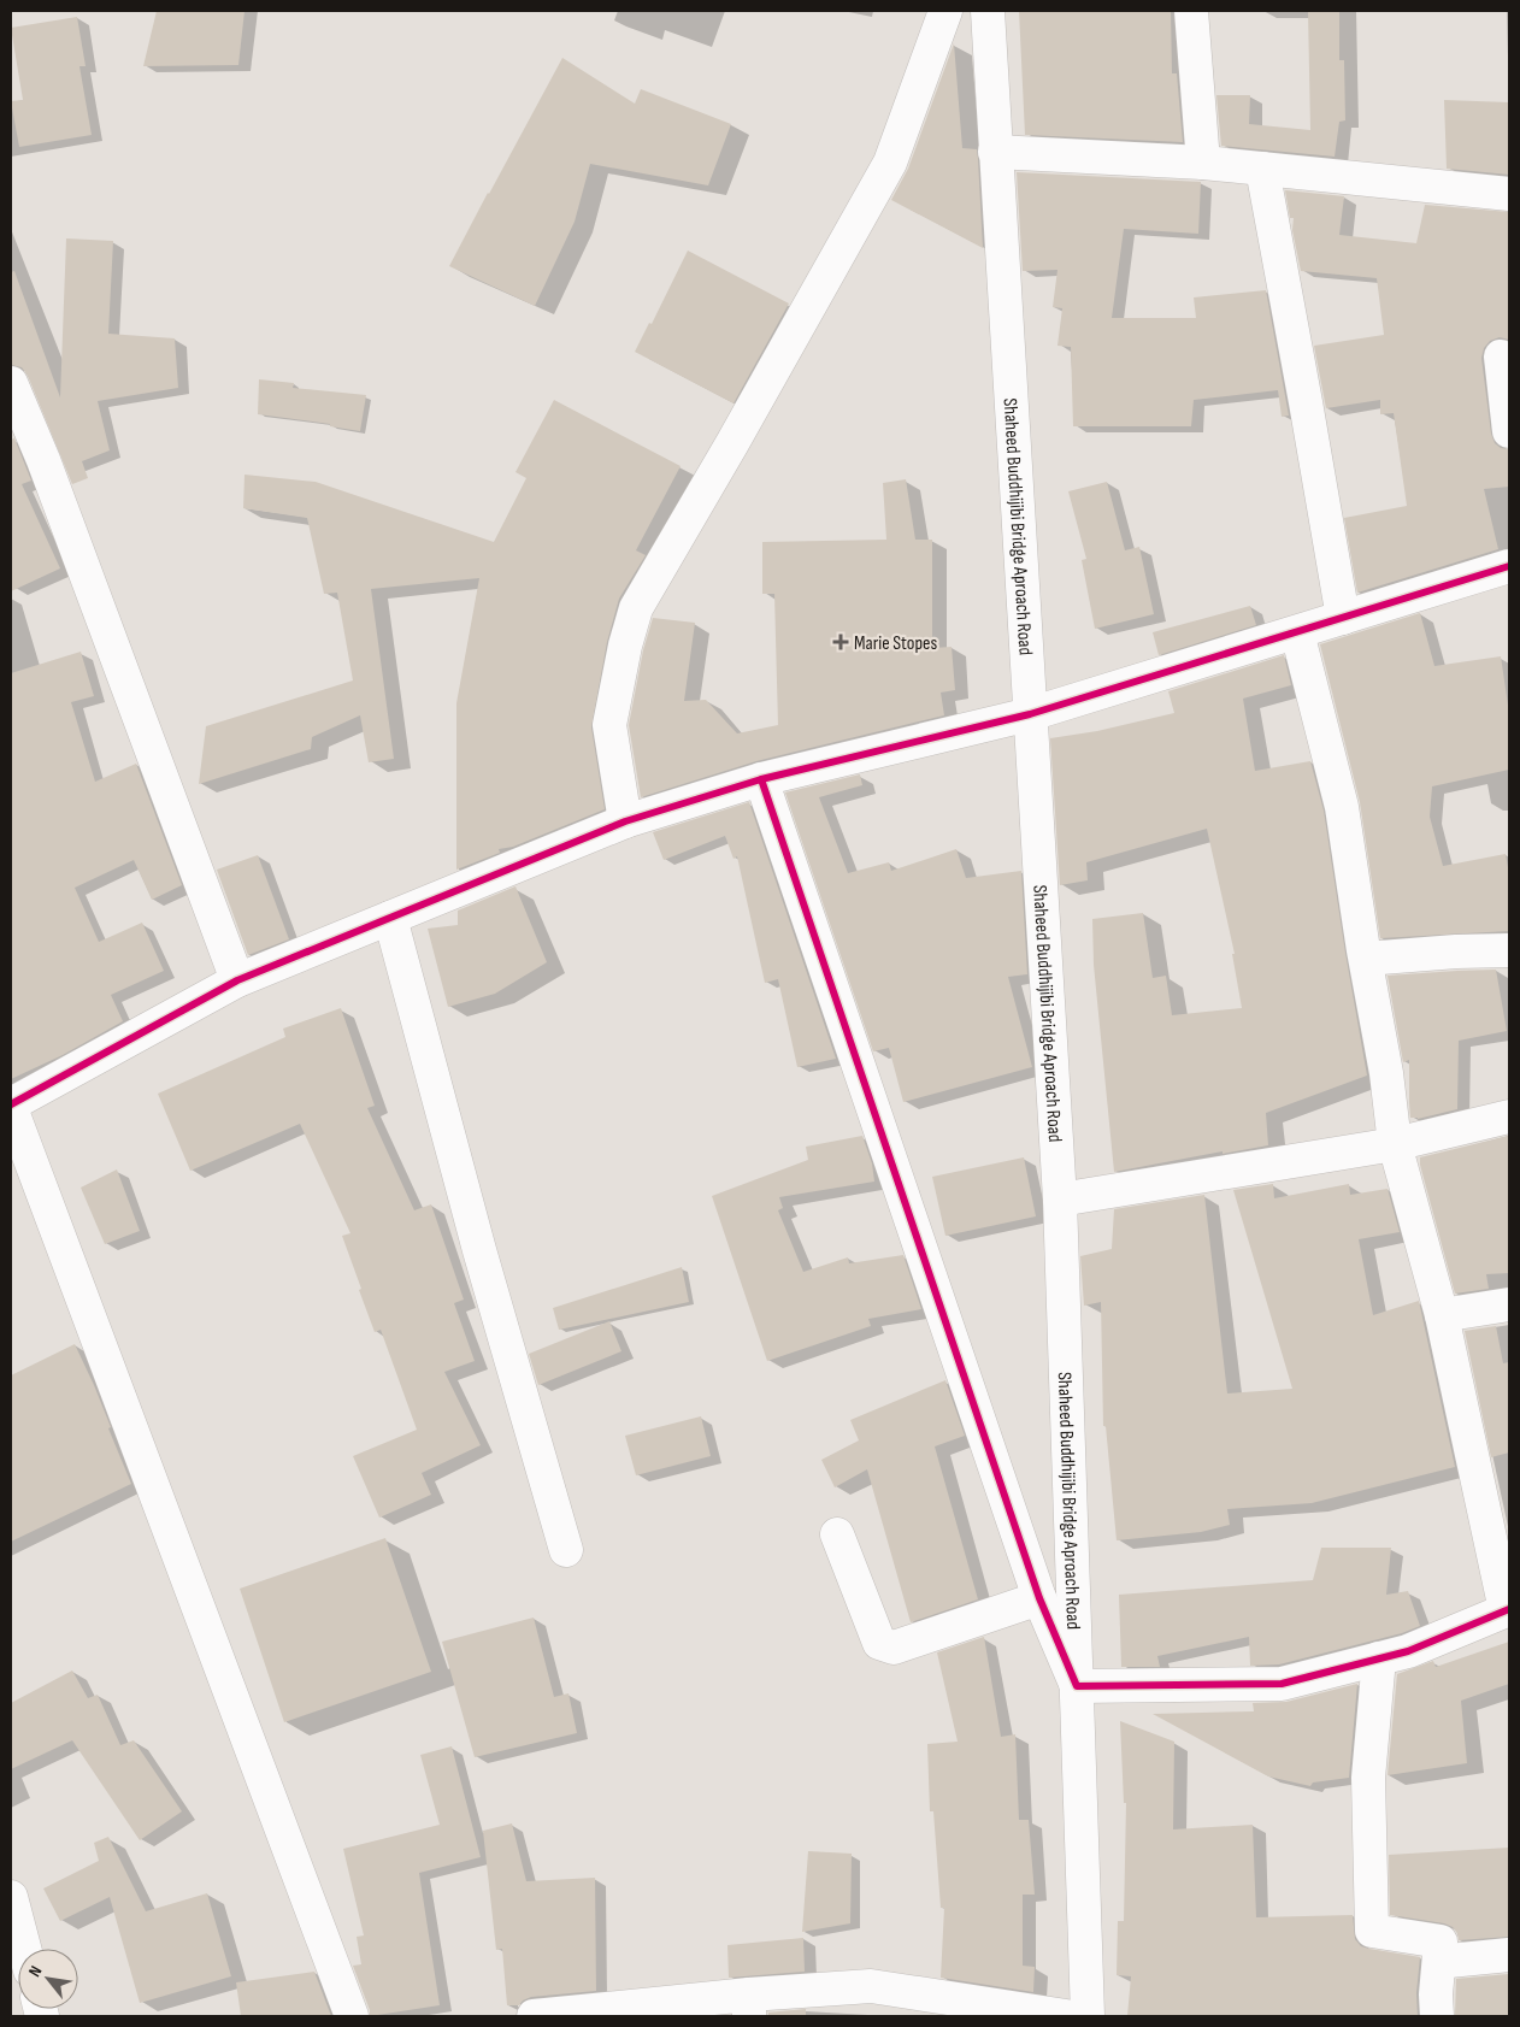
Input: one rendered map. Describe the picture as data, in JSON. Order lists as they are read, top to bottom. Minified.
{"streets":{"street":["Shaheed Buddhijibi Bridge Aproach Road"]},"places":{"health":["Marie Stopes"]},"north":"top left"}
